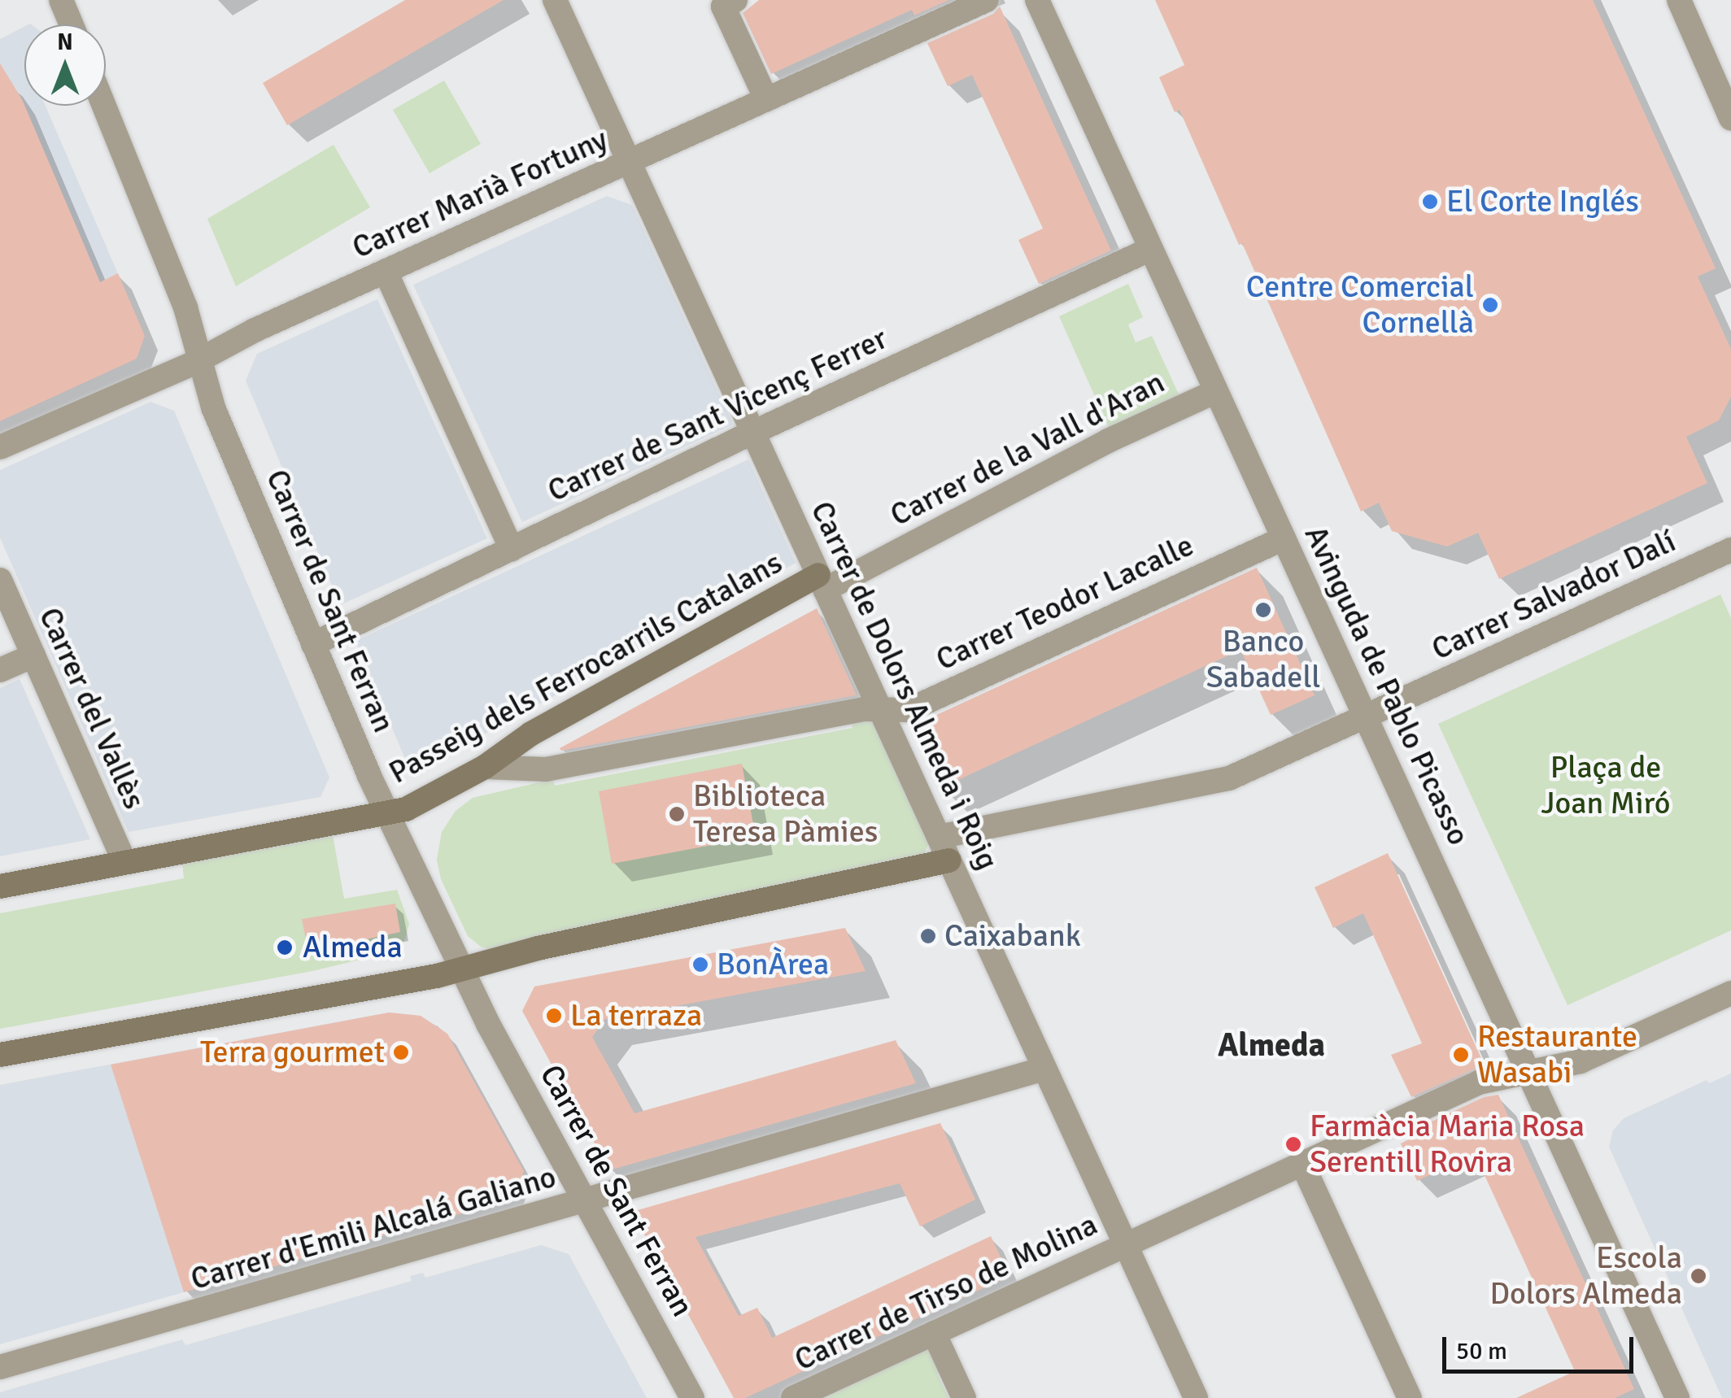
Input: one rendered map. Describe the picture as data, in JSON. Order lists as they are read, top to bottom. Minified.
{"streets":{"street":["Carrer Marià Fortuny","Carrer de Sant Vicenç Ferrer","Carrer de la Vall d'Aran","Carrer Salvador Dalí","Carrer de Sant Ferran","Carrer Teodor Lacalle","Passeig dels Ferrocarrils Catalans","Carrer de Dolors Almeda i Roig","Avinguda de Pablo Picasso","Carrer del Vallès","Carrer d'Emili Alcalá Galiano","Carrer de Tirso de Molina"]},"crossings":[["Carrer Marià Fortuny","Carrer de Sant Ferran"],["Carrer Marià Fortuny","Carrer de Dolors Almeda i Roig"],["Carrer de Sant Vicenç Ferrer","Carrer de Sant Ferran"],["Carrer de Sant Vicenç Ferrer","Carrer de Dolors Almeda i Roig"],["Carrer de Sant Vicenç Ferrer","Avinguda de Pablo Picasso"],["Carrer de la Vall d'Aran","Passeig dels Ferrocarrils Catalans"],["Carrer de la Vall d'Aran","Carrer de Dolors Almeda i Roig"],["Carrer de la Vall d'Aran","Avinguda de Pablo Picasso"],["Carrer Salvador Dalí","Carrer de Dolors Almeda i Roig"],["Carrer Salvador Dalí","Avinguda de Pablo Picasso"],["Carrer de Sant Ferran","Passeig dels Ferrocarrils Catalans"],["Carrer de Sant Ferran","Carrer d'Emili Alcalá Galiano"],["Carrer Teodor Lacalle","Passeig dels Ferrocarrils Catalans"],["Carrer Teodor Lacalle","Carrer de Dolors Almeda i Roig"],["Carrer Teodor Lacalle","Avinguda de Pablo Picasso"],["Passeig dels Ferrocarrils Catalans","Carrer de Dolors Almeda i Roig"],["Passeig dels Ferrocarrils Catalans","Carrer del Vallès"],["Carrer de Dolors Almeda i Roig","Carrer d'Emili Alcalá Galiano"],["Carrer de Dolors Almeda i Roig","Carrer de Tirso de Molina"],["Avinguda de Pablo Picasso","Carrer de Tirso de Molina"]],"districts":["Almeda"],"parks":["Plaça de Joan Miró"],"places":["El Corte Inglés","Centre Comercial Cornellà","Banco Sabadell","Biblioteca Teresa Pàmies","Caixabank","Almeda","BonÀrea","La terraza","Terra gourmet","Restaurante Wasabi","Farmàcia Maria Rosa Serentill Rovira","Escola Dolors Almeda"],"scale_bar":"50 m","north":"top"}
